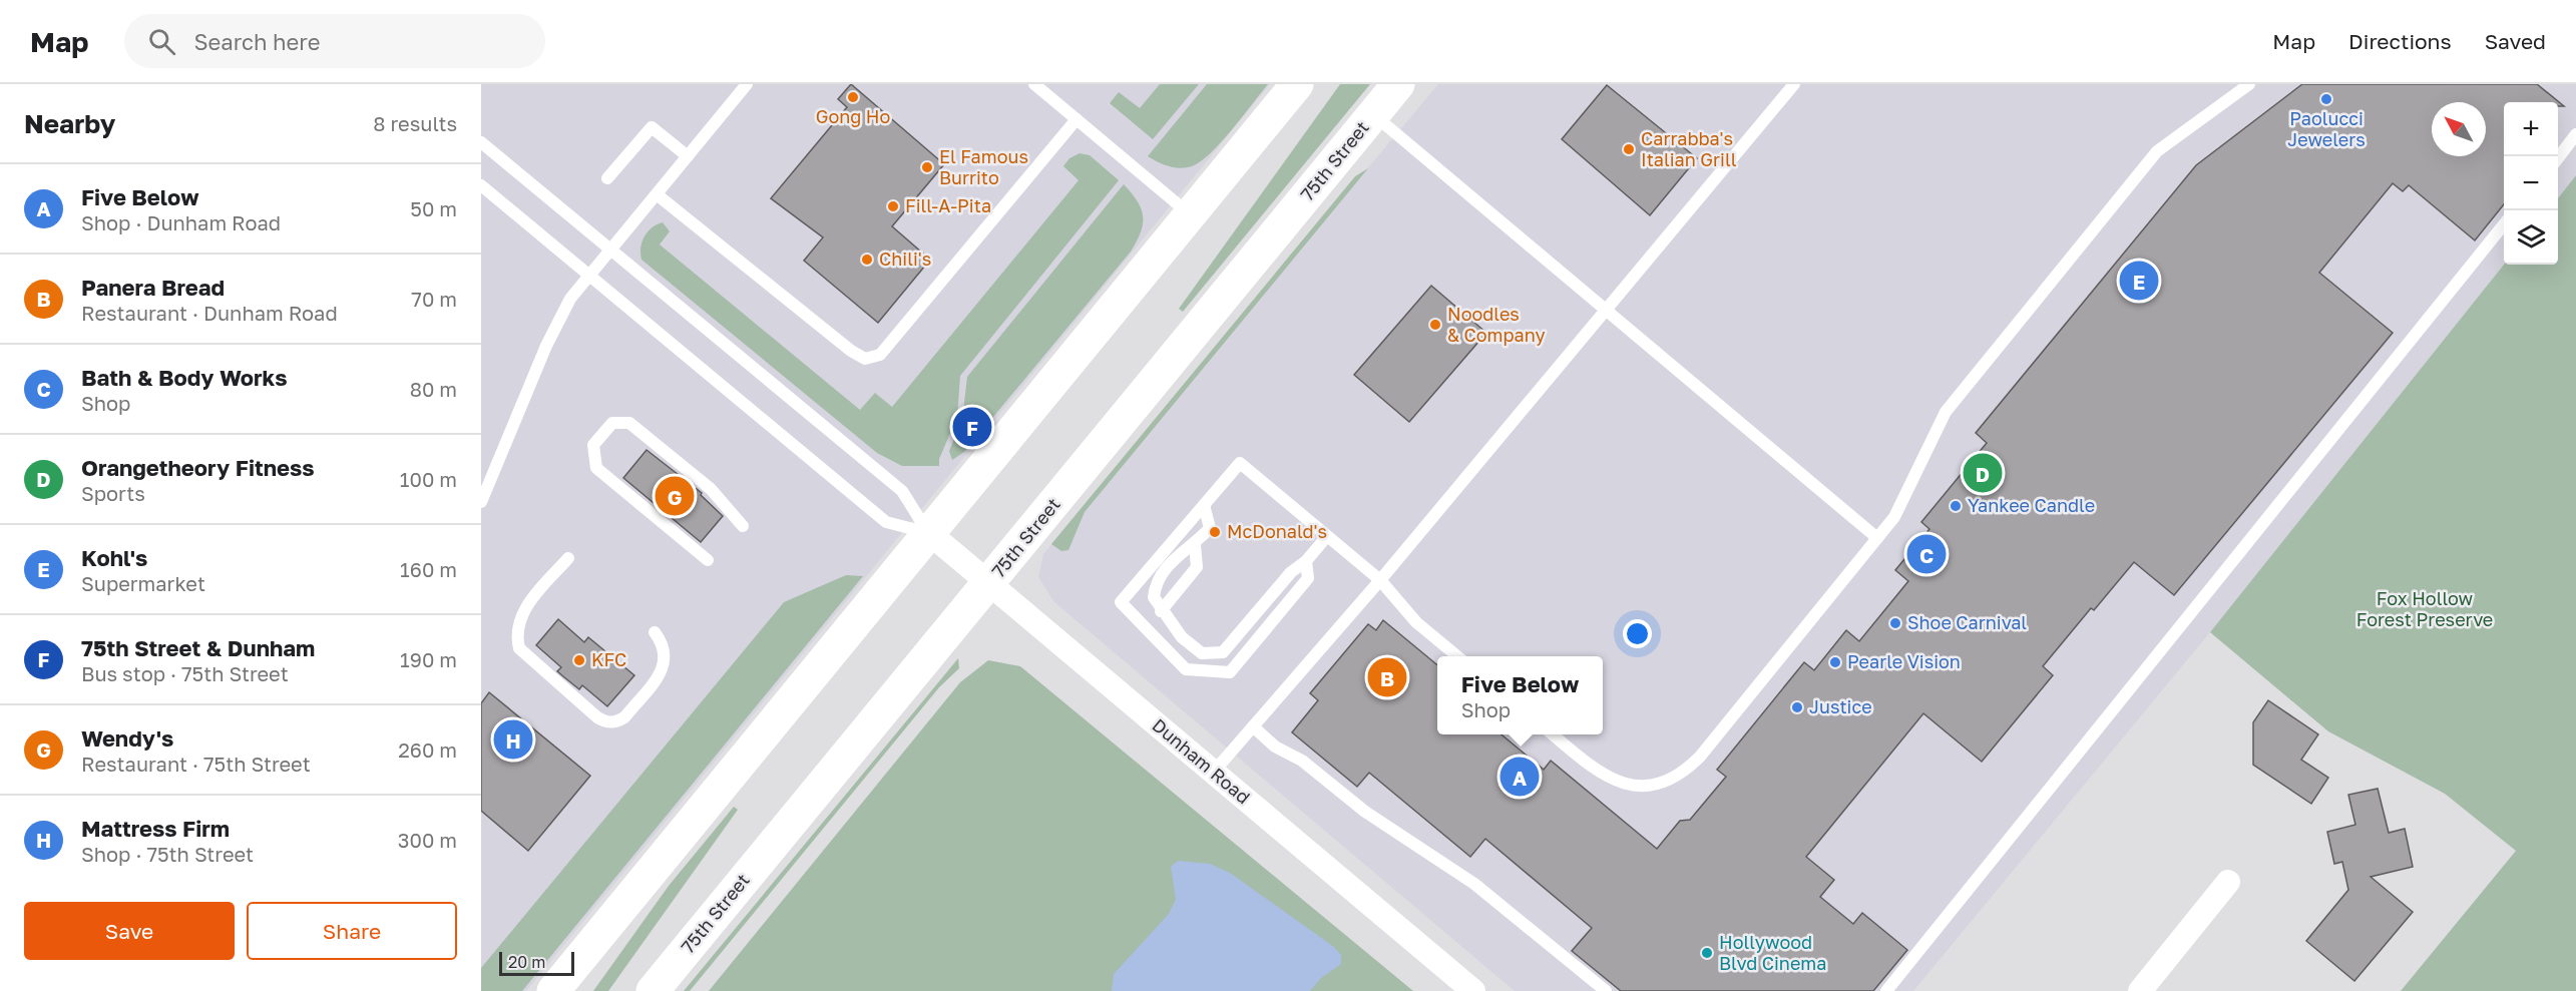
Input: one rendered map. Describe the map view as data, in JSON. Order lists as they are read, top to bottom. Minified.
{"streets":{"main road":["75th Street"],"street":["Dunham Road"]},"crossings":[["75th Street","Dunham Road"]],"parks":["Fox Hollow Forest Preserve"],"places":["Gong Ho","Paolucci Jewelers","Carrabba's Italian Grill","El Famous Burrito","Fill-A-Pita","Chili's","Noodles & Company","Yankee Candle","McDonald's","Shoe Carnival","KFC","Pearle Vision","Justice","Hollywood Blvd Cinema"],"scale_bar":"20 m","north":"top left","page":{"header":"Map","search":"Search here","nav":["Map","Directions","Saved"],"heading":["Nearby","8 results"],"map_buttons":["+","−"],"list":[{"mark":"A","name":"Five Below","note":"Shop · Dunham Road","value":"50 m"},{"mark":"B","name":"Panera Bread","note":"Restaurant · Dunham Road","value":"70 m"},{"mark":"C","name":"Bath & Body Works","note":"Shop","value":"80 m"},{"mark":"D","name":"Orangetheory Fitness","note":"Sports","value":"100 m"},{"mark":"E","name":"Kohl's","note":"Supermarket","value":"160 m"},{"mark":"F","name":"75th Street & Dunham","note":"Bus stop · 75th Street","value":"190 m"},{"mark":"G","name":"Wendy's","note":"Restaurant · 75th Street","value":"260 m"},{"mark":"H","name":"Mattress Firm","note":"Shop · 75th Street","value":"300 m"}],"pins":["E","F","D","G","C","B","H","A"],"popup":["Five Below","Shop"],"buttons":["Save","Share"],"scale":"20 m"}}
